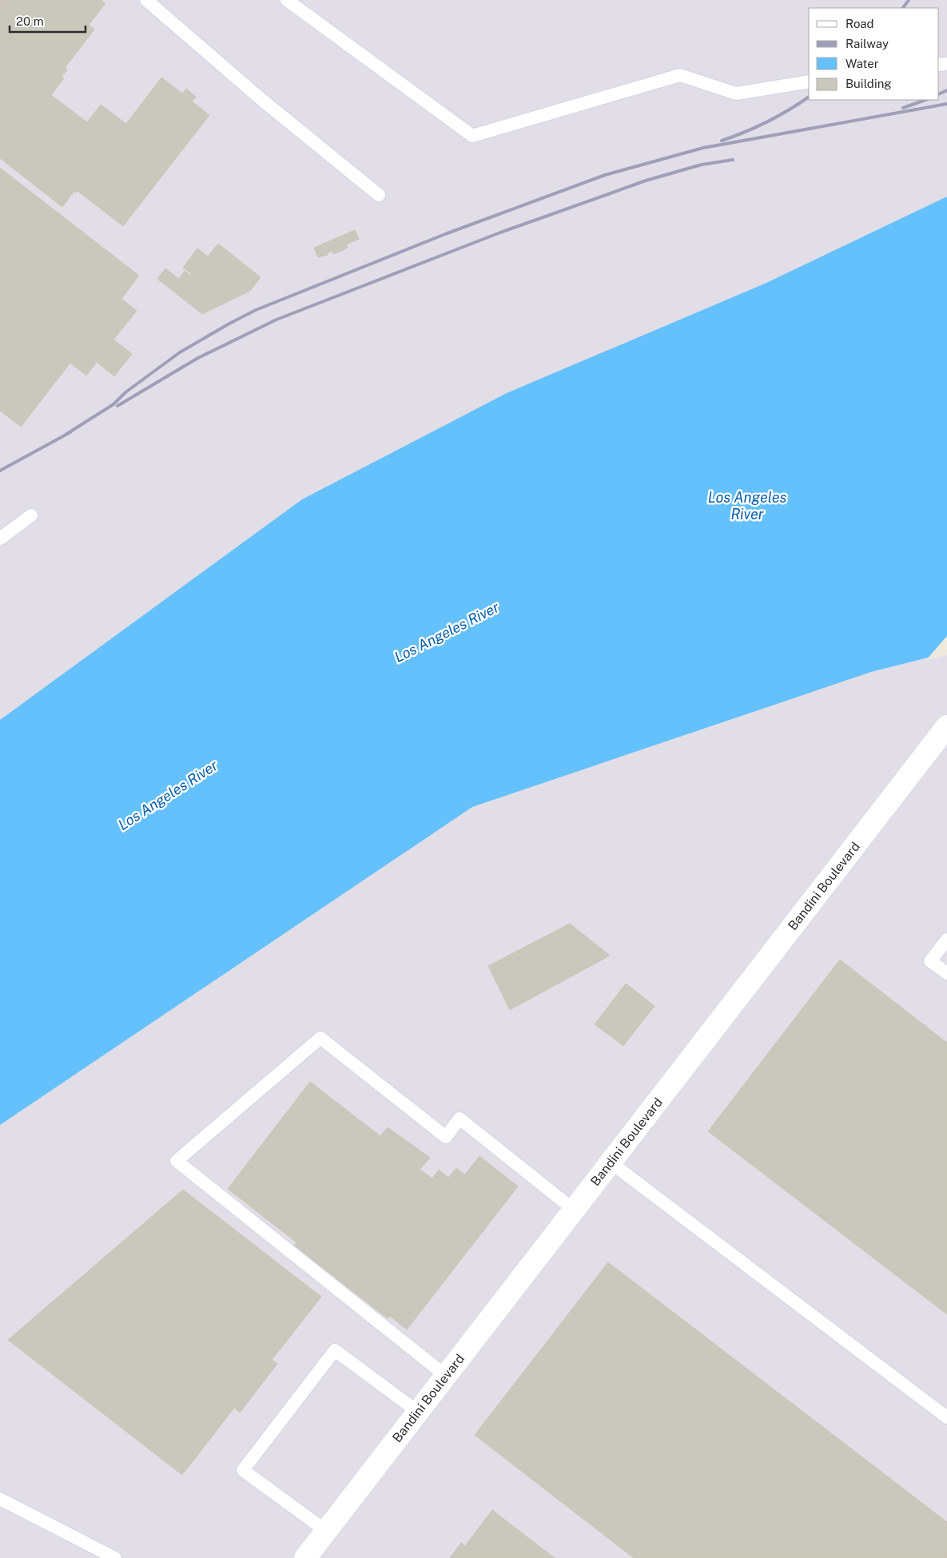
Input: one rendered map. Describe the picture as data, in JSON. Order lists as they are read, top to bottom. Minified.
{"streets":{"main road":["Bandini Boulevard"]},"water":["Los Angeles River"],"legend":["Road","Railway","Water","Building"],"scale_bar":"20 m"}
